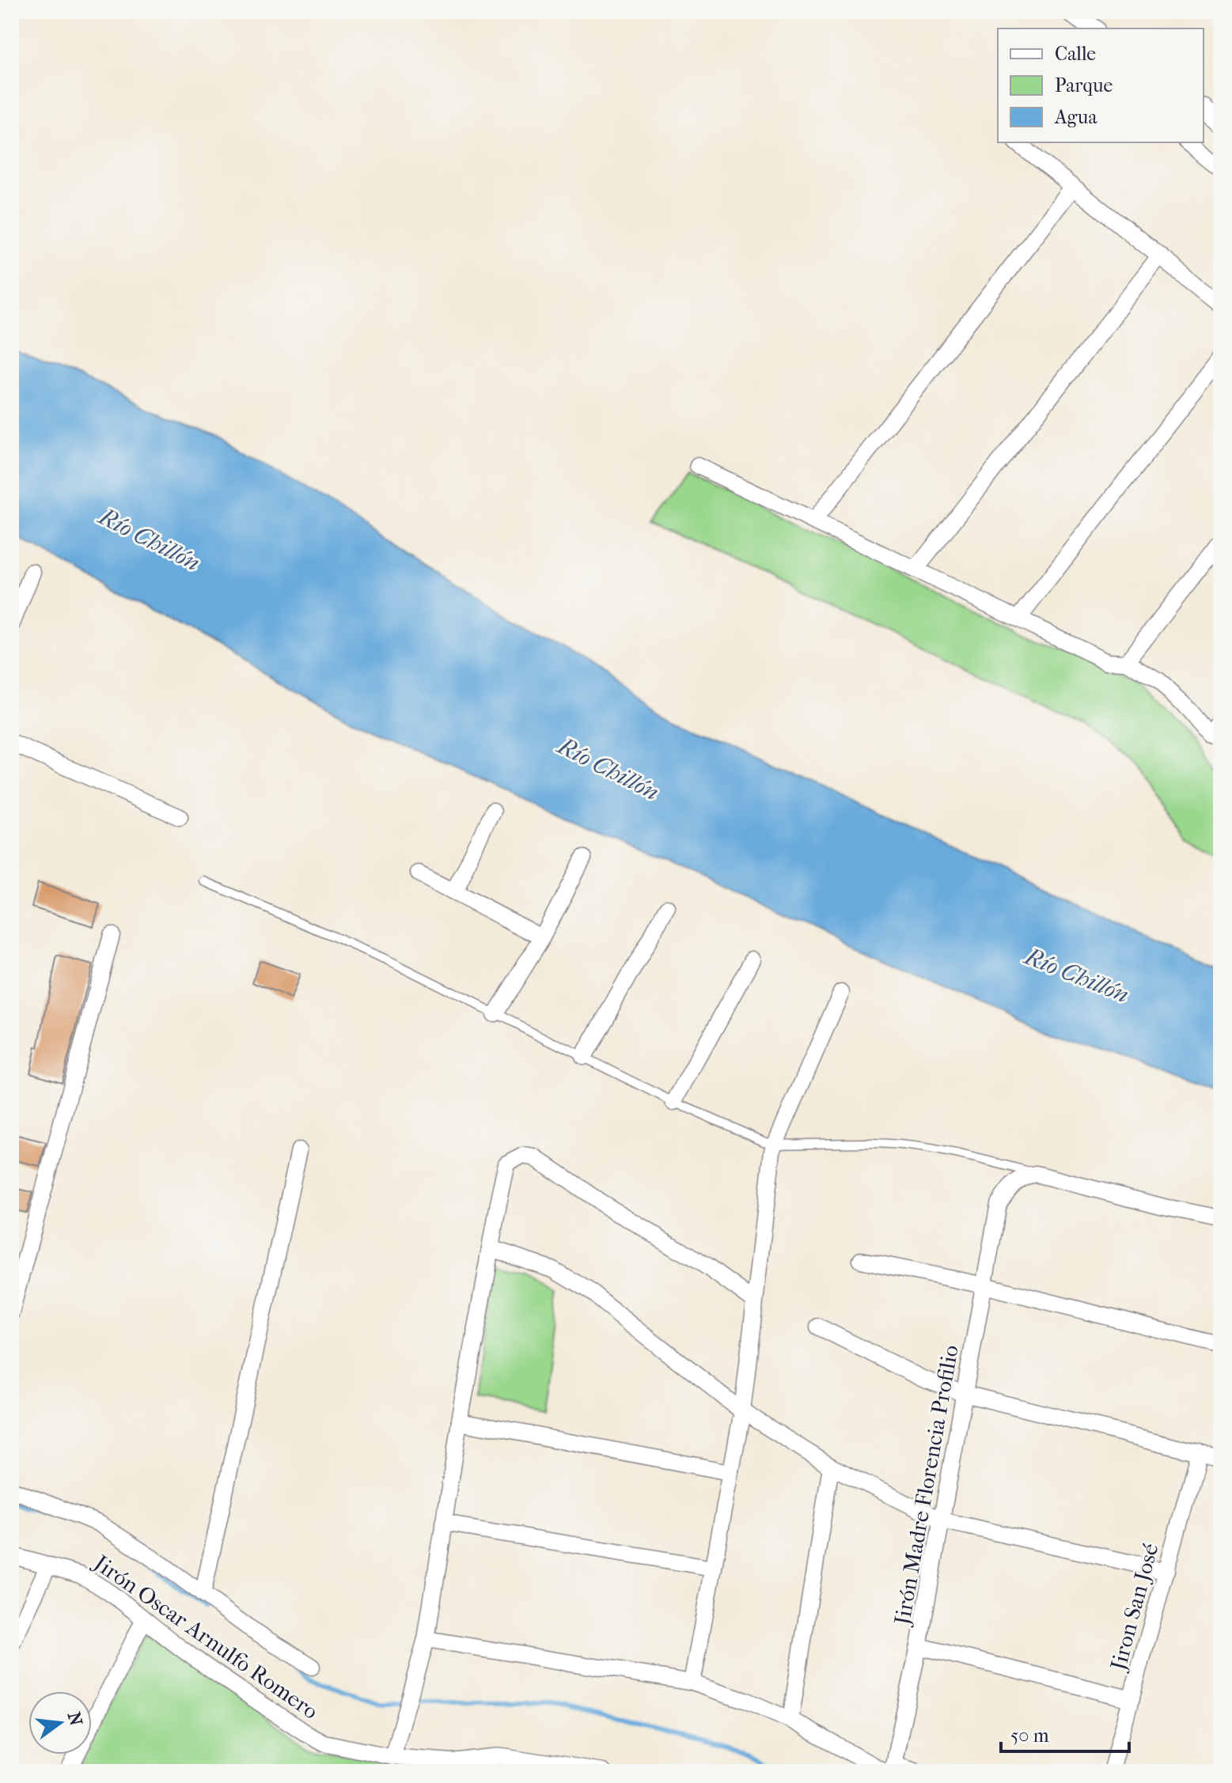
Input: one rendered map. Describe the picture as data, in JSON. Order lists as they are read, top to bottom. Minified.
{"streets":{"street":["Jirón Madre Florencia Profilio","Jiron San José","Jirón Oscar Arnulfo Romero"]},"water":["Río Chillón"],"legend":["Calle","Parque","Agua"],"scale_bar":"50 m","north":"right"}
